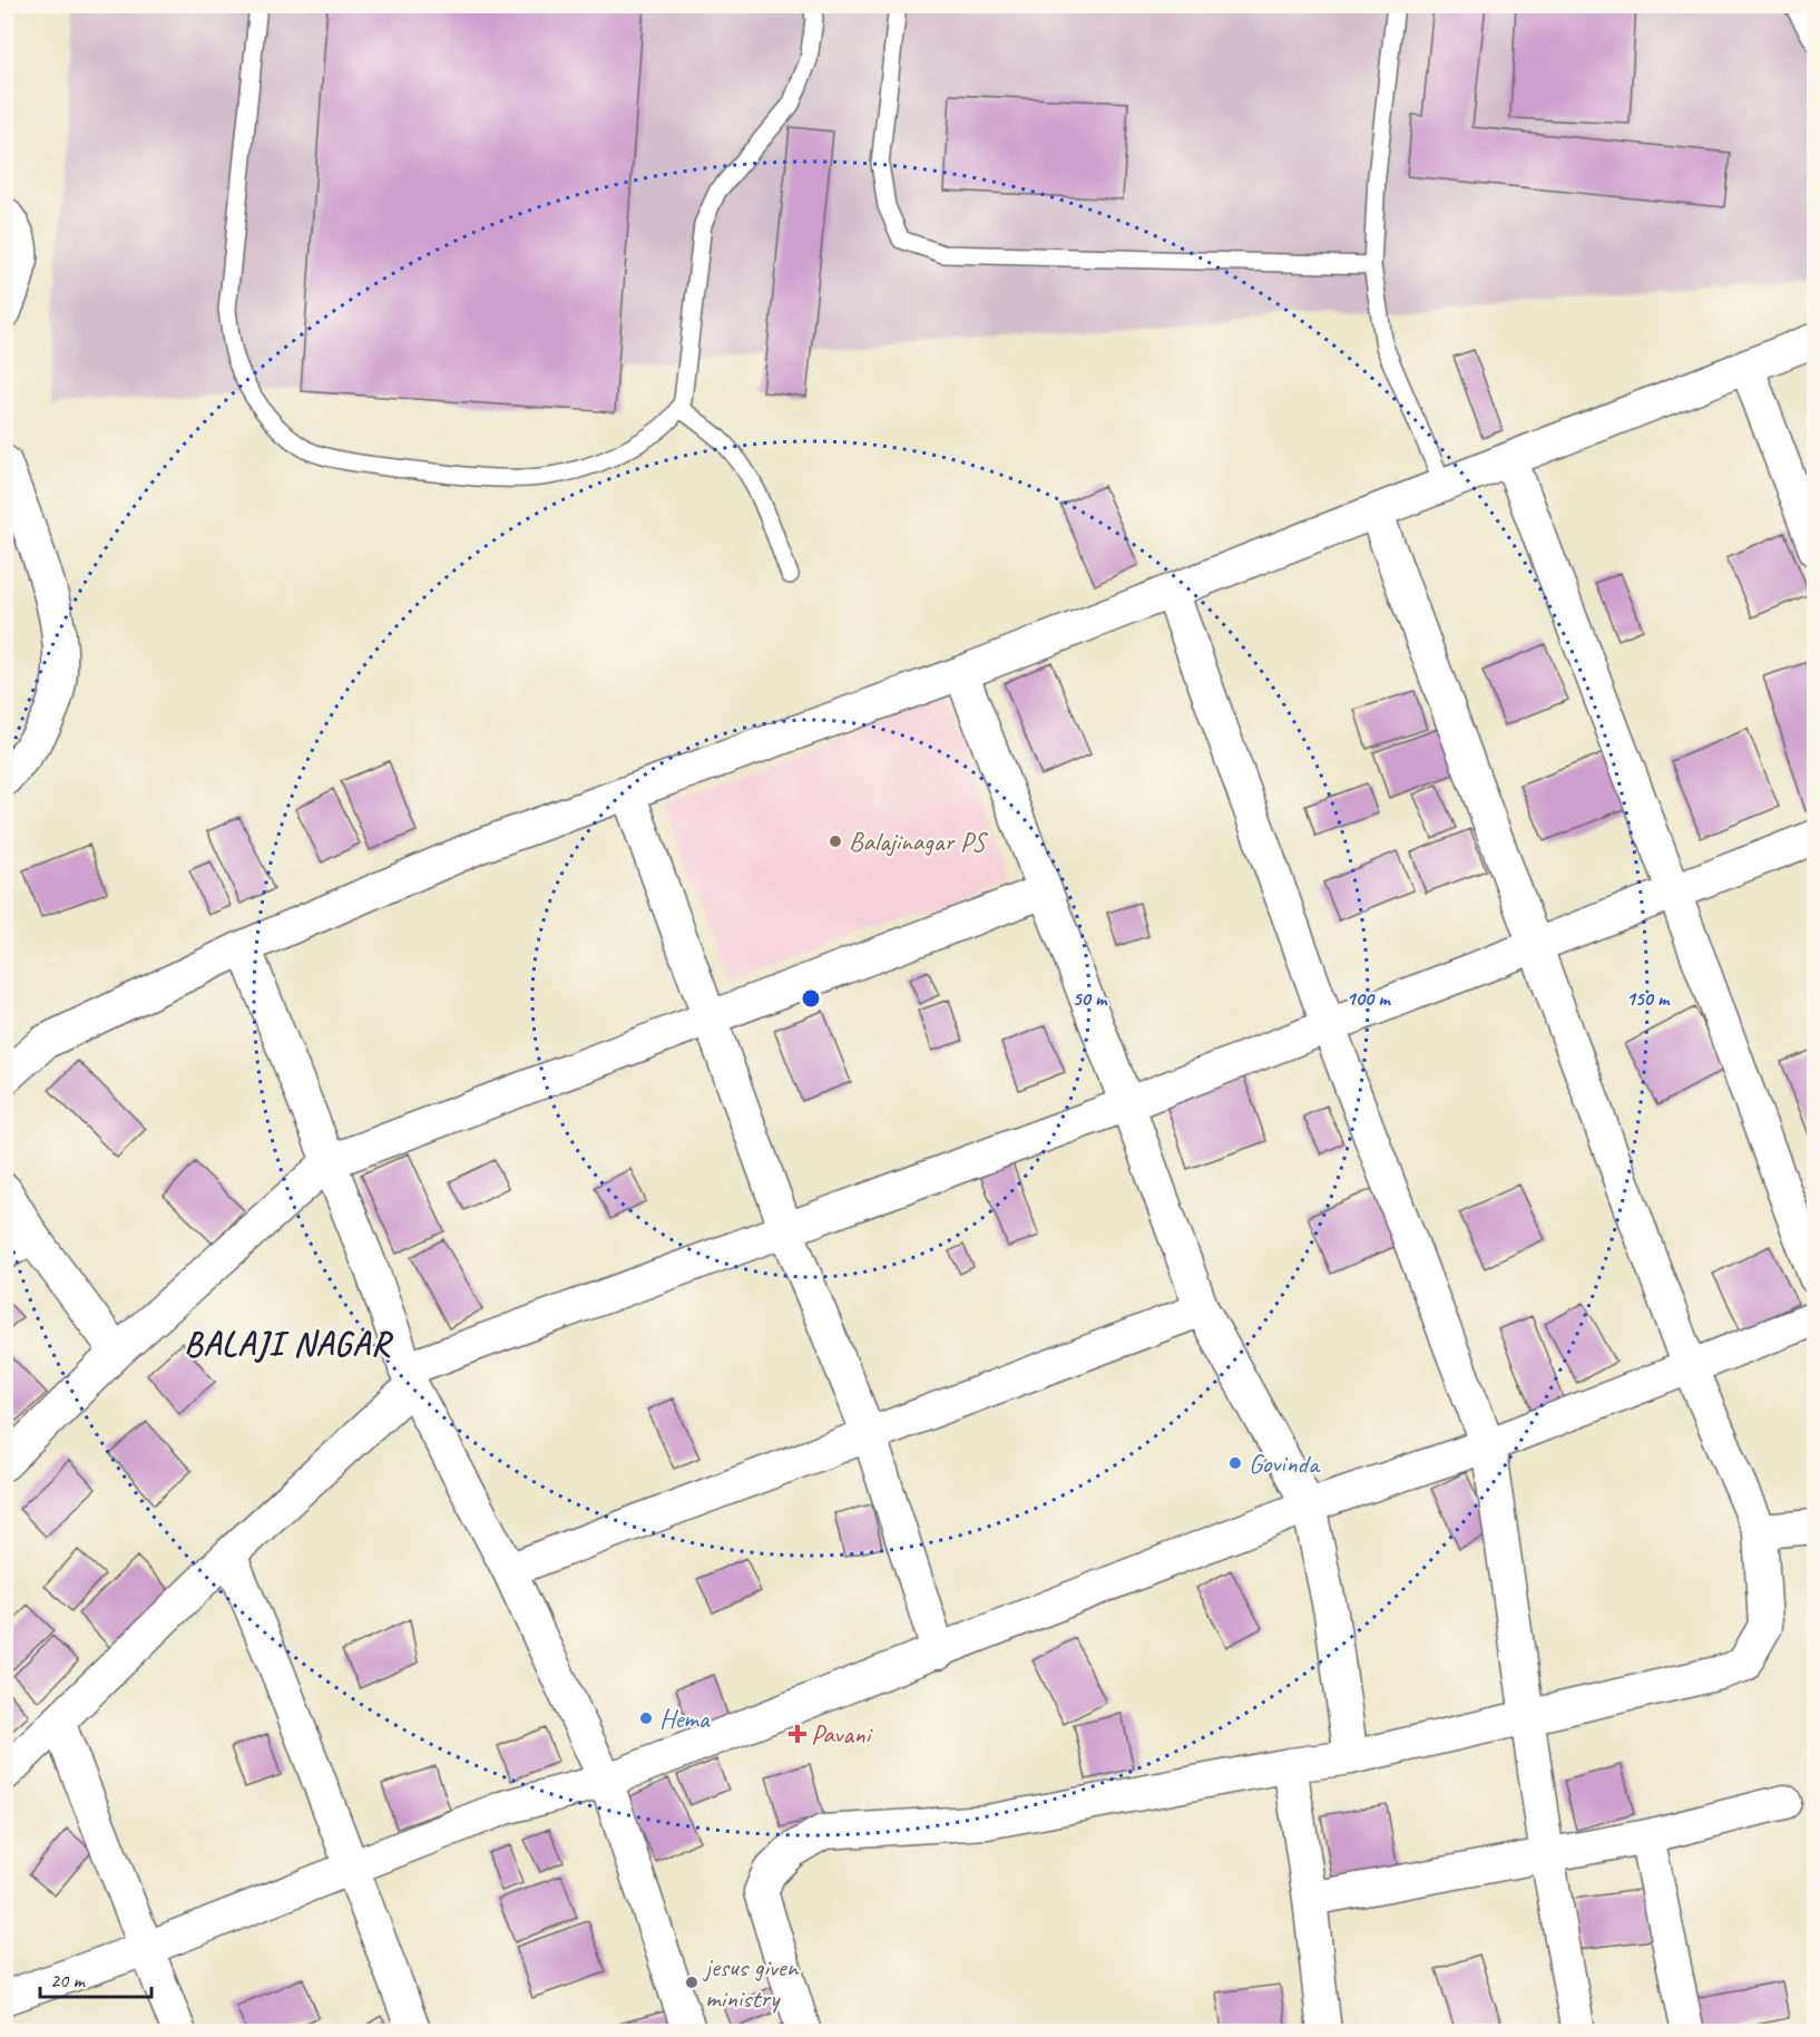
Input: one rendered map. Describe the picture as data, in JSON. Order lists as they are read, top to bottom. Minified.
{"districts":["BALAJI NAGAR"],"places":{"other":["Balajinagar PS","Govinda","Hema","jesus given ministry"],"health":["Pavani"]},"scale_bar":"20 m","rings":["50 m","100 m","150 m"]}
